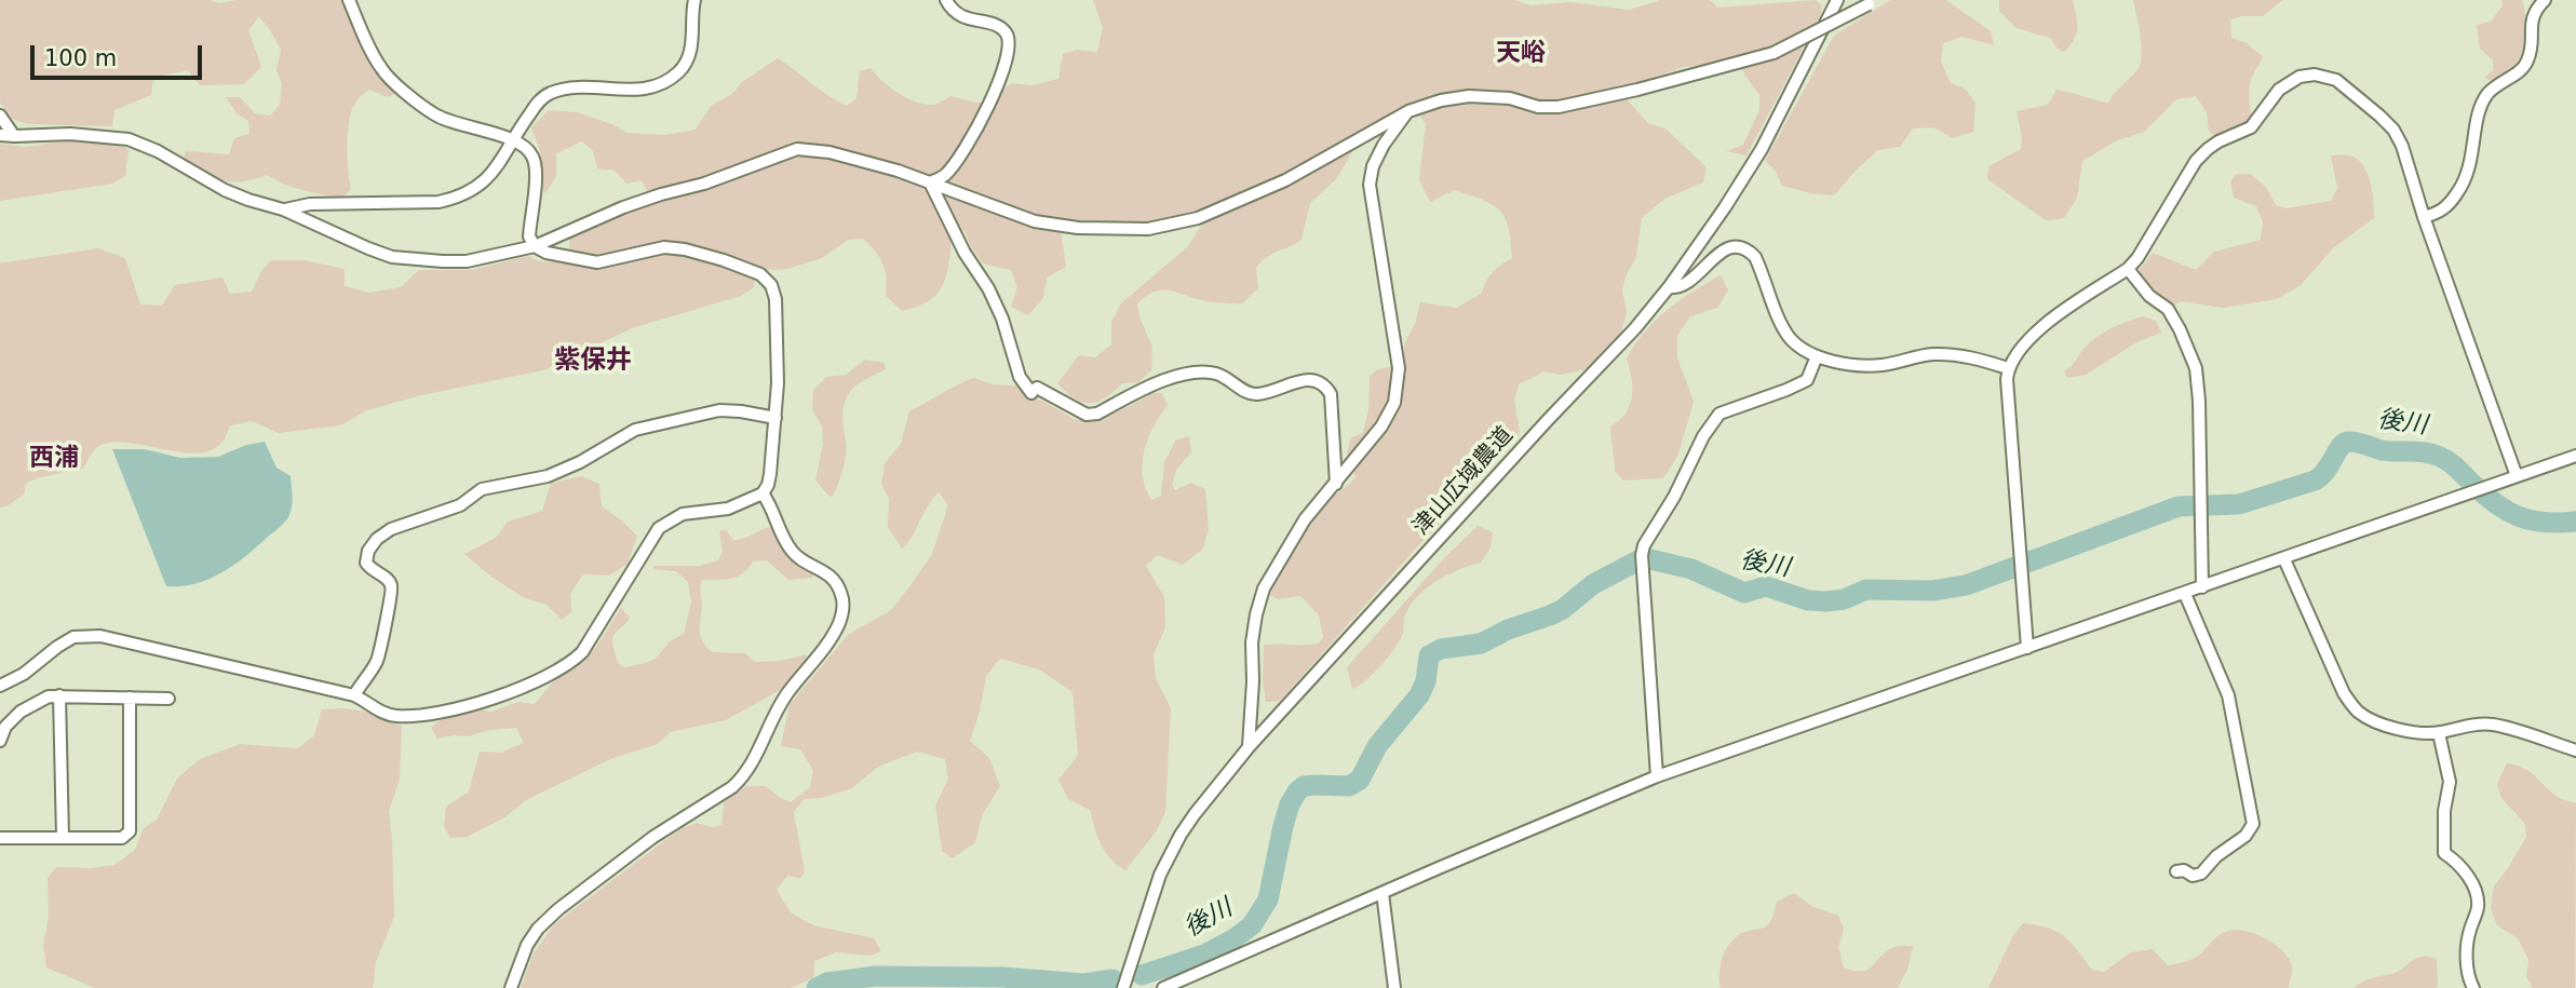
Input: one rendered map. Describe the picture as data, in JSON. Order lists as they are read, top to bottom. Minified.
{"streets":{"street":["津山広域農道"]},"districts":["天峪","紫保井","西浦"],"water":["後川"],"scale_bar":"100 m"}
